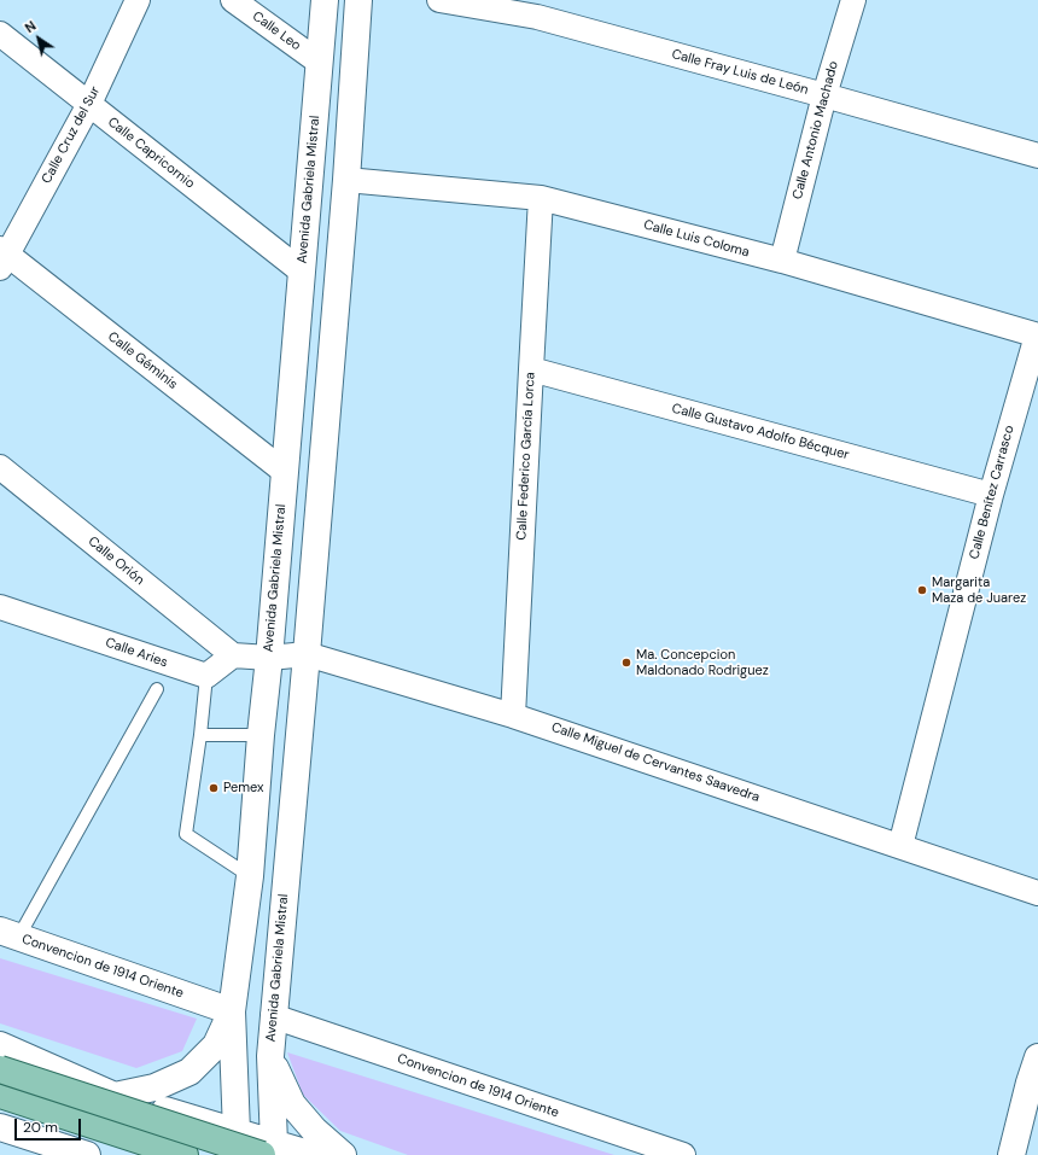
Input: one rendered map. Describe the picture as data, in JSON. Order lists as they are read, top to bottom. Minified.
{"streets":{"main road":["Avenida Gabriela Mistral","Convencion de 1914 Oriente"],"street":["Calle Leo","Calle Fray Luis de León","Calle Antonio Machado","Calle Cruz del Sur","Calle Capricornio","Calle Luis Coloma","Calle Géminis","Calle Gustavo Adolfo Bécquer","Calle Federico García Lorca","Calle Benítez Carrasco","Calle Orión","Calle Aries","Calle Miguel de Cervantes Saavedra"]},"crossings":[["Calle Leo","Avenida Gabriela Mistral"],["Calle Fray Luis de León","Calle Antonio Machado"],["Calle Antonio Machado","Calle Luis Coloma"],["Calle Cruz del Sur","Calle Capricornio"],["Calle Cruz del Sur","Calle Géminis"],["Calle Capricornio","Avenida Gabriela Mistral"],["Avenida Gabriela Mistral","Calle Luis Coloma"],["Avenida Gabriela Mistral","Calle Géminis"],["Avenida Gabriela Mistral","Calle Miguel de Cervantes Saavedra"],["Avenida Gabriela Mistral","Convencion de 1914 Oriente"],["Calle Luis Coloma","Calle Federico García Lorca"],["Calle Luis Coloma","Calle Benítez Carrasco"],["Calle Gustavo Adolfo Bécquer","Calle Federico García Lorca"],["Calle Gustavo Adolfo Bécquer","Calle Benítez Carrasco"],["Calle Federico García Lorca","Calle Miguel de Cervantes Saavedra"],["Calle Benítez Carrasco","Calle Miguel de Cervantes Saavedra"]],"places":["Margarita Maza de Juarez","Ma. Concepcion Maldonado Rodriguez","Pemex"],"scale_bar":"20 m","north":"top left"}
